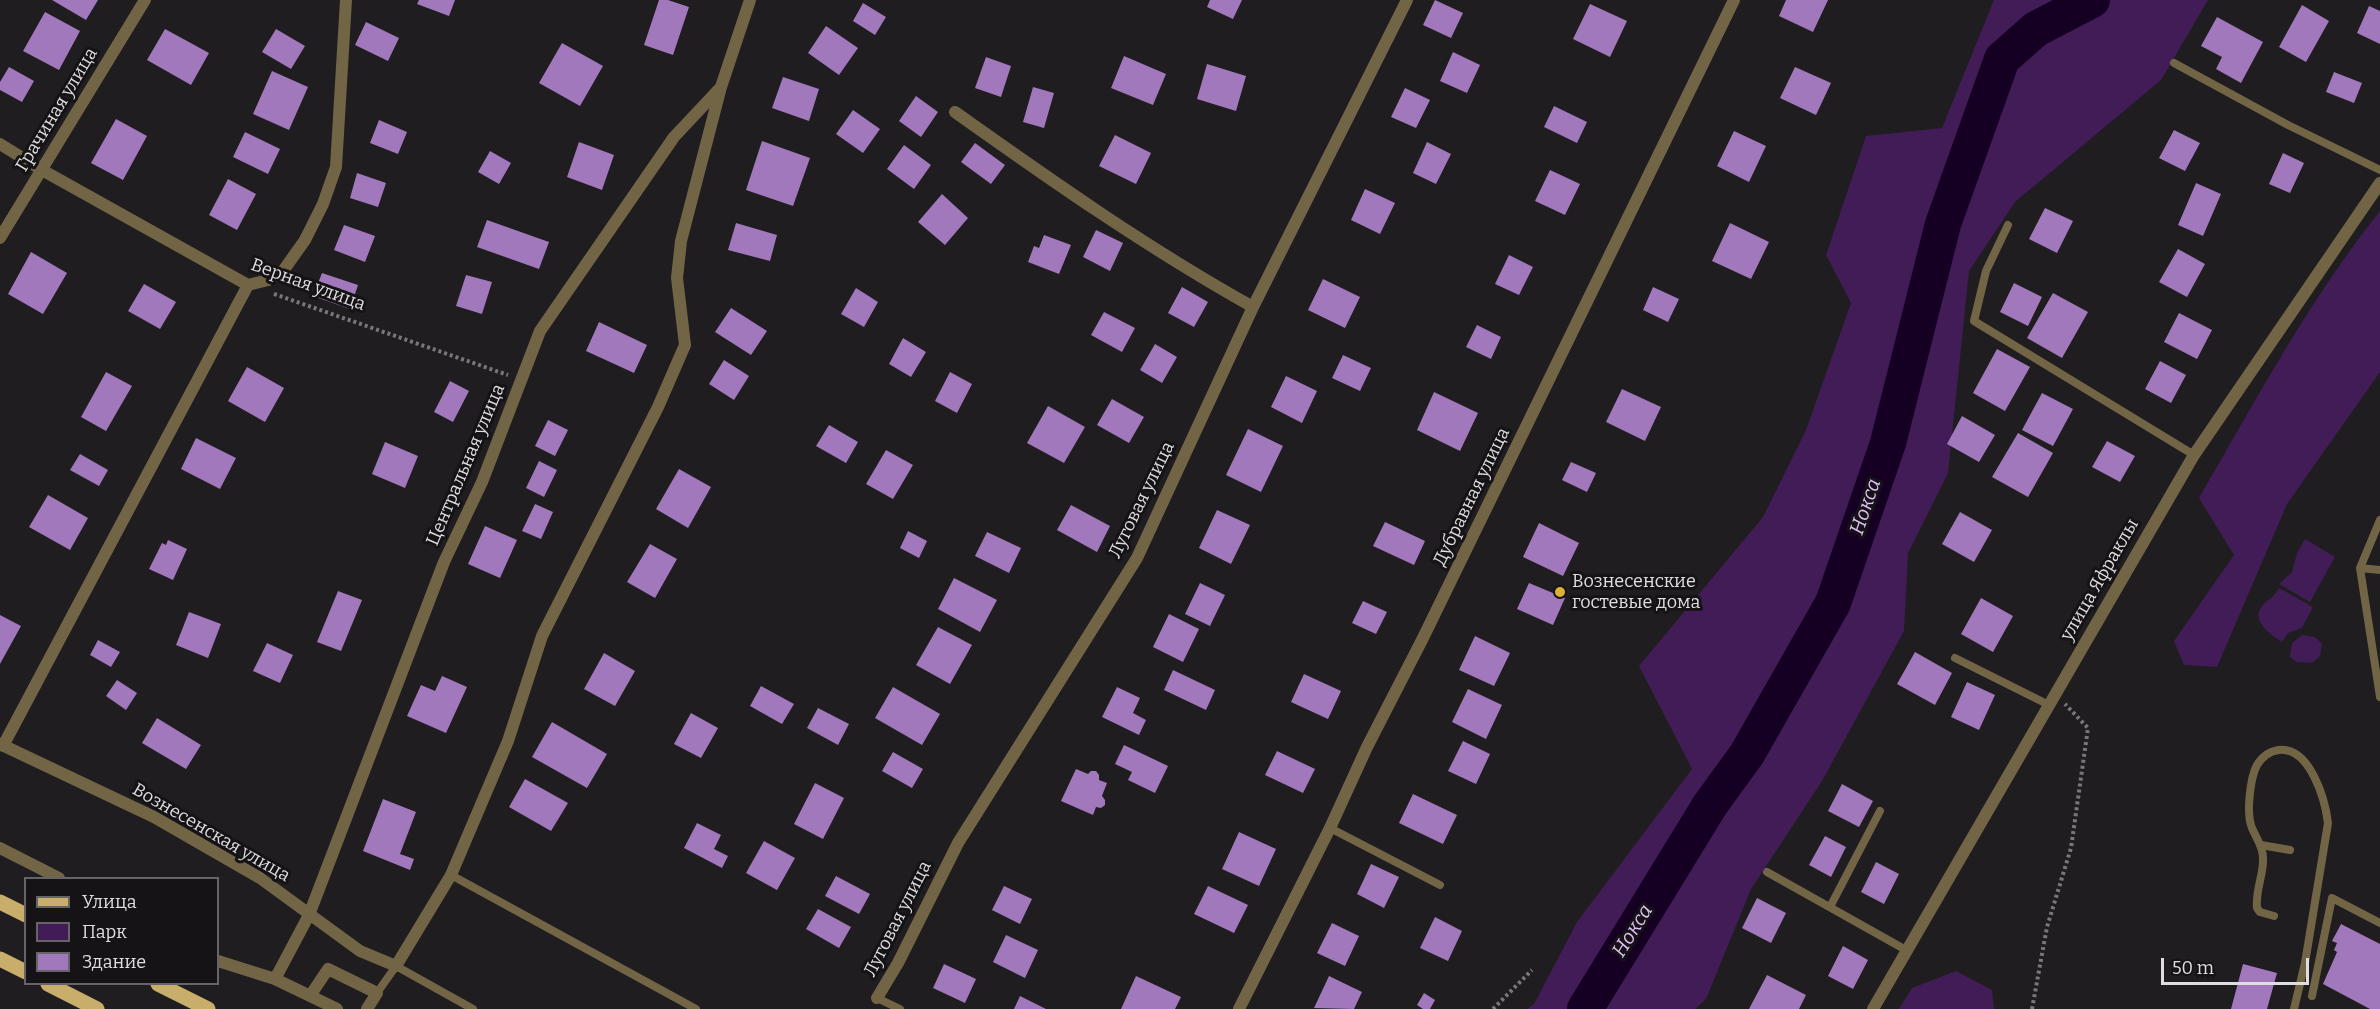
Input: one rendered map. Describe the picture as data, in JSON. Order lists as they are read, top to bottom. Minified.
{"streets":{"street":["Грачиная улица","Верная улица","Центральная улица","Дубравная улица","Луговая улица","улица Яфраклы","Вознесенская улица"]},"crossings":[["Грачиная улица","Верная улица"],["Верная улица","Центральная улица"],["Центральная улица","Вознесенская улица"]],"water":["Нокса"],"places":["Вознесенские гостевые дома"],"legend":["Улица","Парк","Здание"],"scale_bar":"50 m"}
